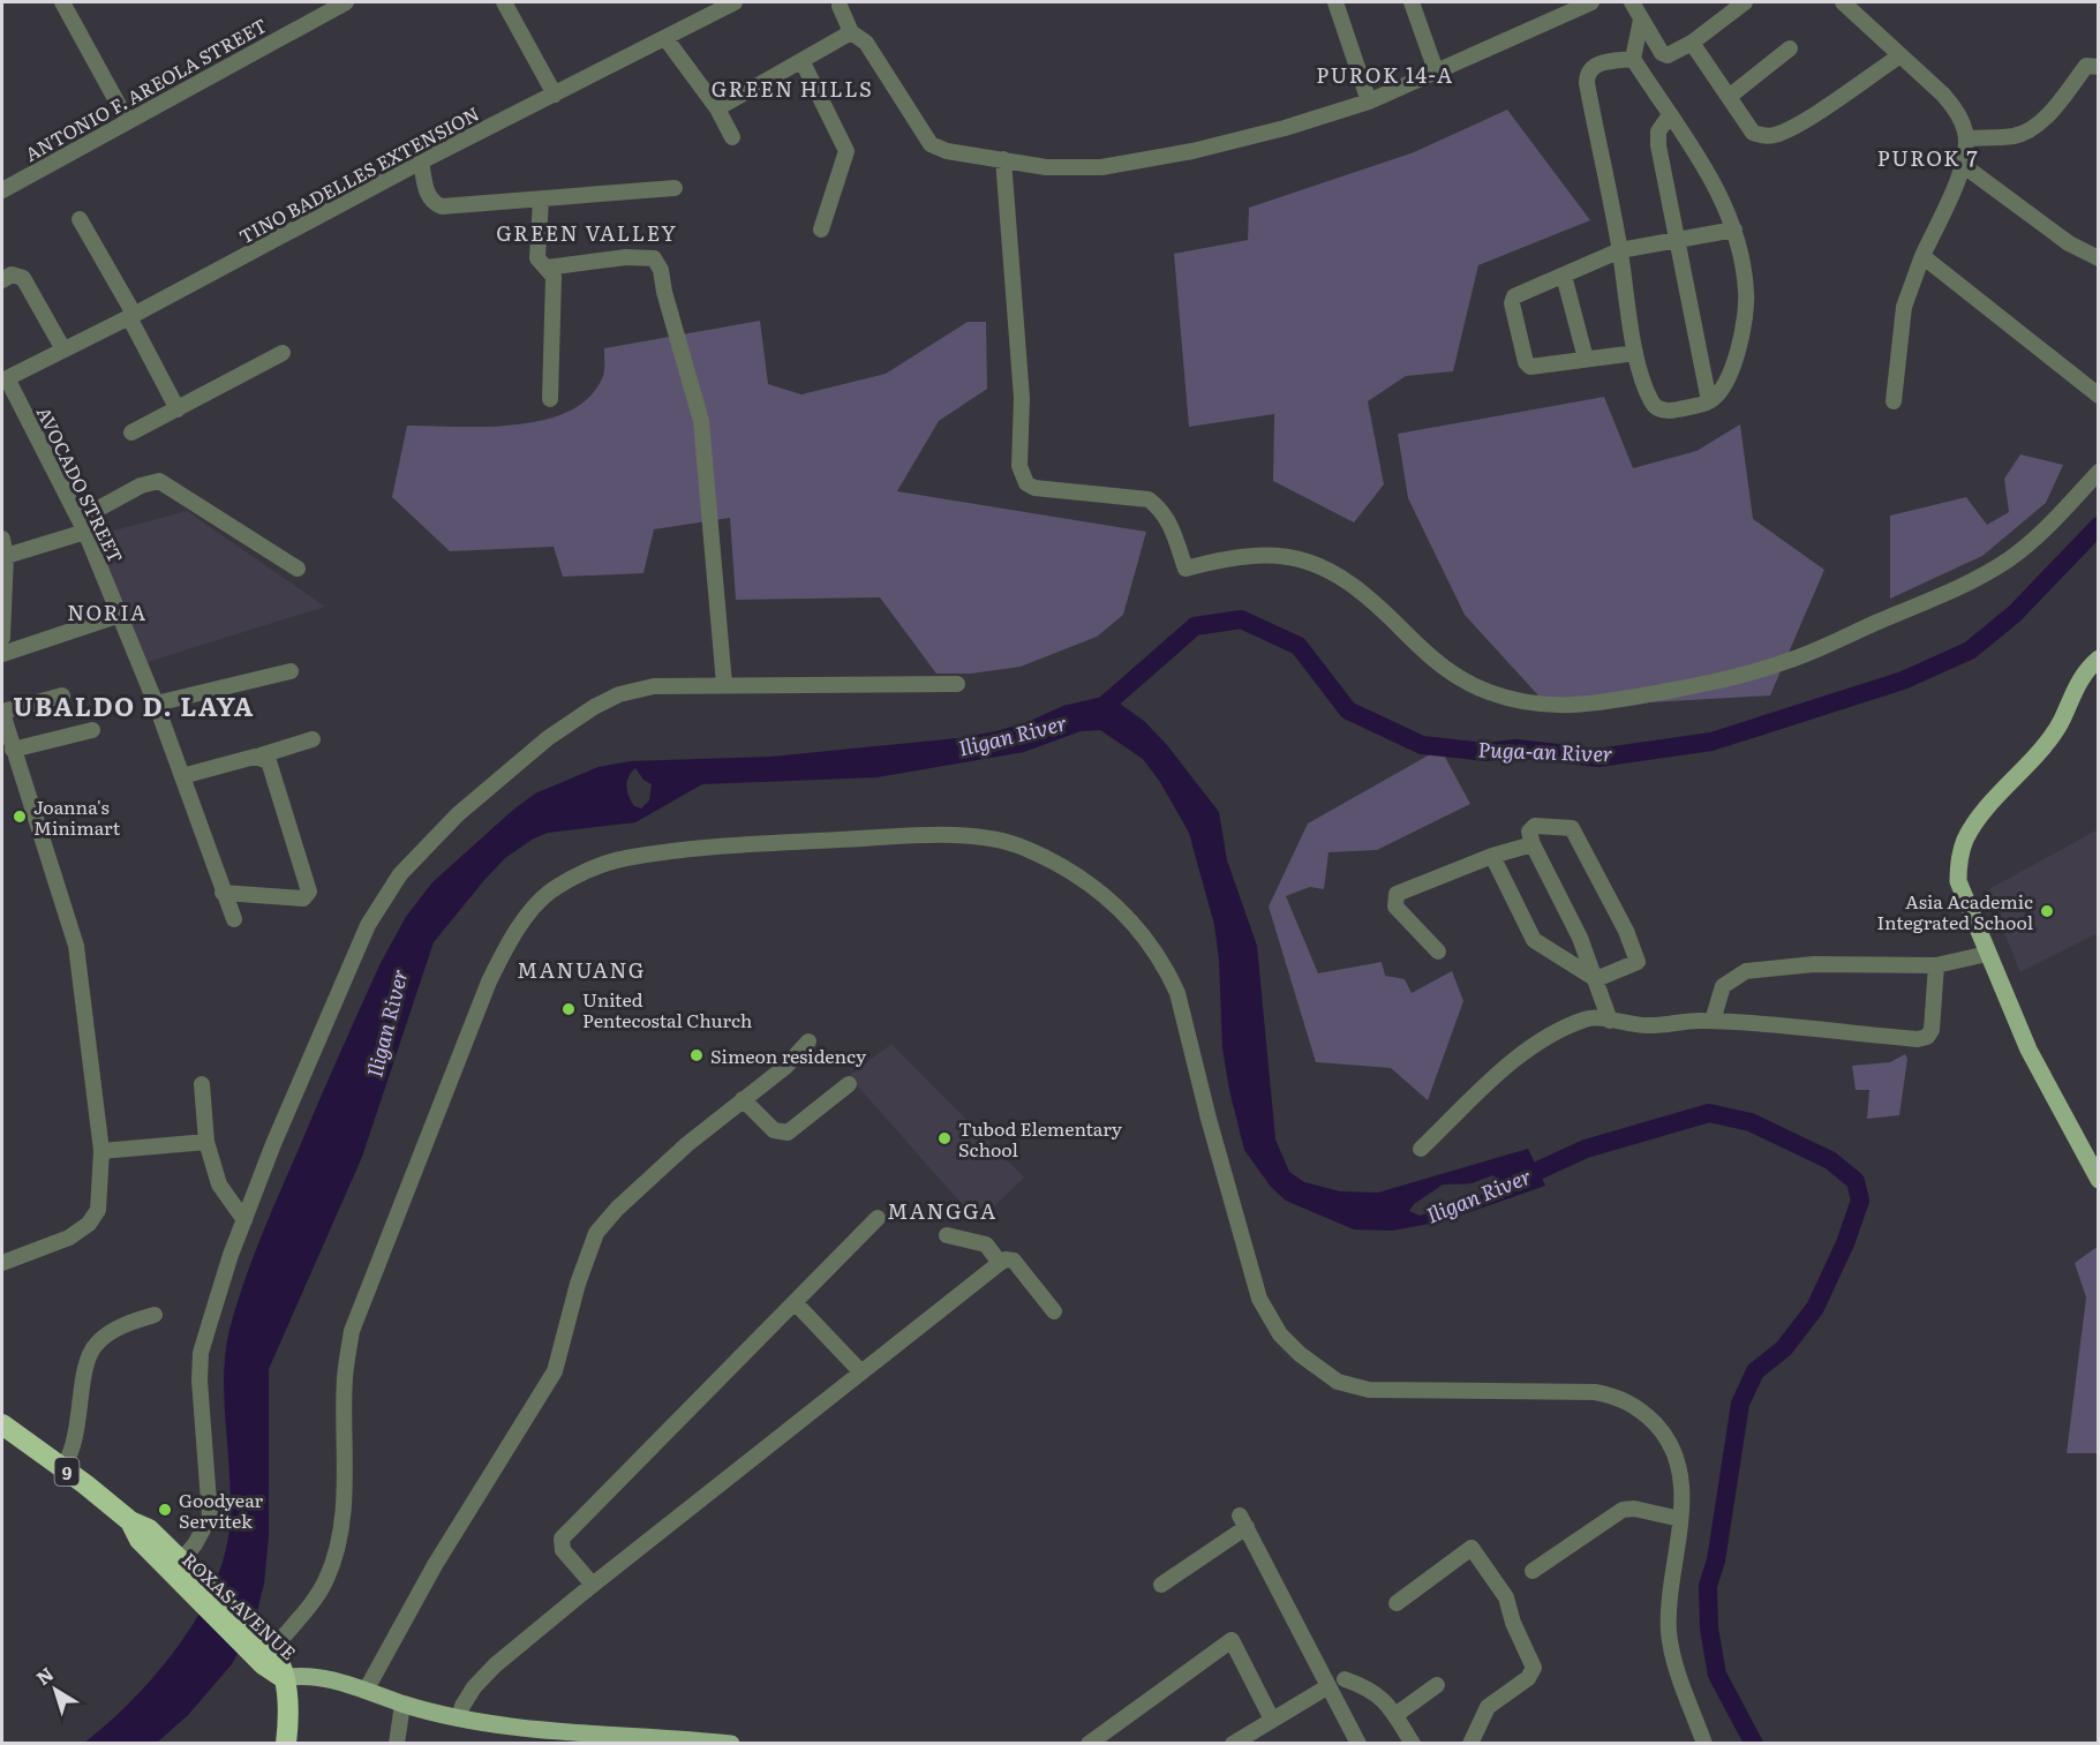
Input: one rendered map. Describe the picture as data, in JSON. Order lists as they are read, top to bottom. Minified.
{"streets":{"highway":["9","ROXAS AVENUE"],"street":["ANTONIO F. AREOLA STREET","TINO BADELLES EXTENSION","AVOCADO STREET"]},"crossings":[["TINO BADELLES EXTENSION","AVOCADO STREET"],["9","ROXAS AVENUE"]],"districts":["PUROK 14-A","GREEN HILLS","PUROK 7","GREEN VALLEY","NORIA","UBALDO D. LAYA","MANUANG","MANGGA"],"water":["Iligan River","Puga-an River"],"places":["Joanna's Minimart","Asia Academic Integrated School","United Pentecostal Church","Simeon residency","Tubod Elementary School","Goodyear Servitek"],"north":"top left"}
